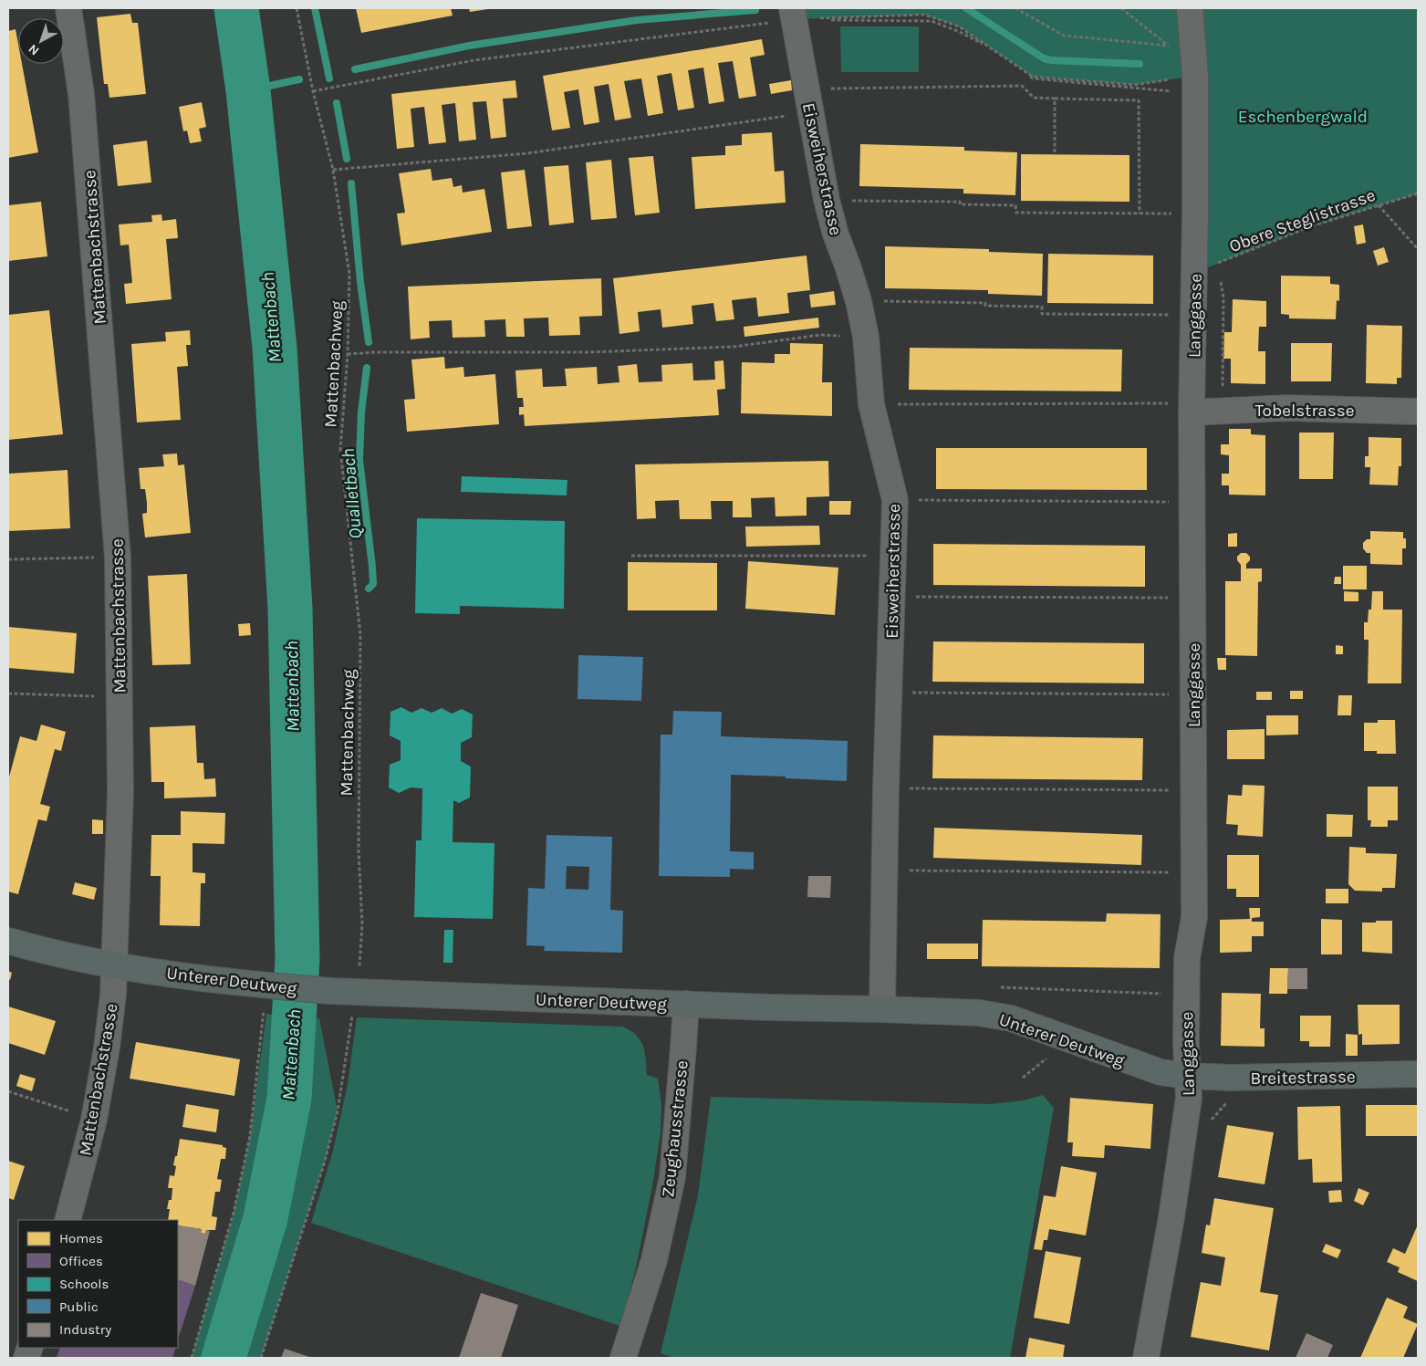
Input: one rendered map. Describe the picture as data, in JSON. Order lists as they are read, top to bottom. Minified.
{"streets":{"main road":["Unterer Deutweg","Breitestrasse"],"street":["Eisweiherstrasse","Mattenbachstrasse","Langgasse","Tobelstrasse","Zeughausstrasse"],"path":["Obere Steglistrasse","Mattenbachweg"]},"crossings":[["Eisweiherstrasse","Unterer Deutweg"],["Obere Steglistrasse","Langgasse"],["Mattenbachstrasse","Unterer Deutweg"],["Langgasse","Tobelstrasse"],["Langgasse","Unterer Deutweg"],["Langgasse","Breitestrasse"],["Unterer Deutweg","Breitestrasse"],["Unterer Deutweg","Zeughausstrasse"]],"water":["Mattenbach","Qualletbach"],"parks":["Eschenbergwald"],"legend":["Homes","Offices","Schools","Public","Industry"],"north":"bottom left"}
